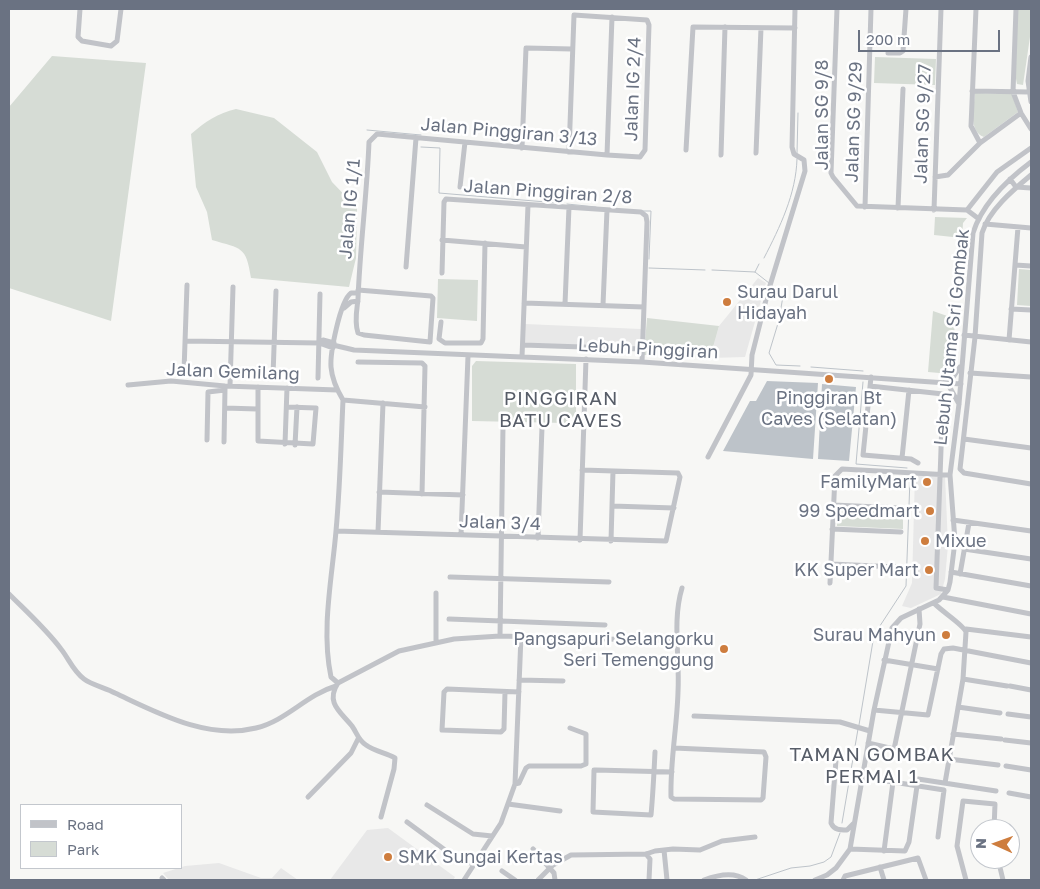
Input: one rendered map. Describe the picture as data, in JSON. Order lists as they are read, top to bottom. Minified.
{"streets":{"street":["Jalan IG 2/4","Jalan SG 9/8","Jalan SG 9/29","Jalan SG 9/27","Jalan Pinggiran 3/13","Jalan Pinggiran 2/8","Jalan IG 1/1","Lebuh Utama Sri Gombak","Lebuh Pinggiran","Jalan Gemilang","Jalan 3/4"]},"crossings":[["Jalan IG 2/4","Jalan Pinggiran 3/13"],["Jalan SG 9/8","Jalan SG 9/29"],["Jalan Pinggiran 3/13","Jalan IG 1/1"],["Lebuh Utama Sri Gombak","Lebuh Pinggiran"]],"districts":["PINGGIRAN BATU CAVES","TAMAN GOMBAK PERMAI 1"],"places":["Surau Darul Hidayah","Pinggiran Bt Caves (Selatan)","FamilyMart","99 Speedmart","Mixue","KK Super Mart","Surau Mahyun","Pangsapuri Selangorku Seri Temenggung","SMK Sungai Kertas"],"legend":["Road","Park"],"scale_bar":"200 m","north":"left"}
